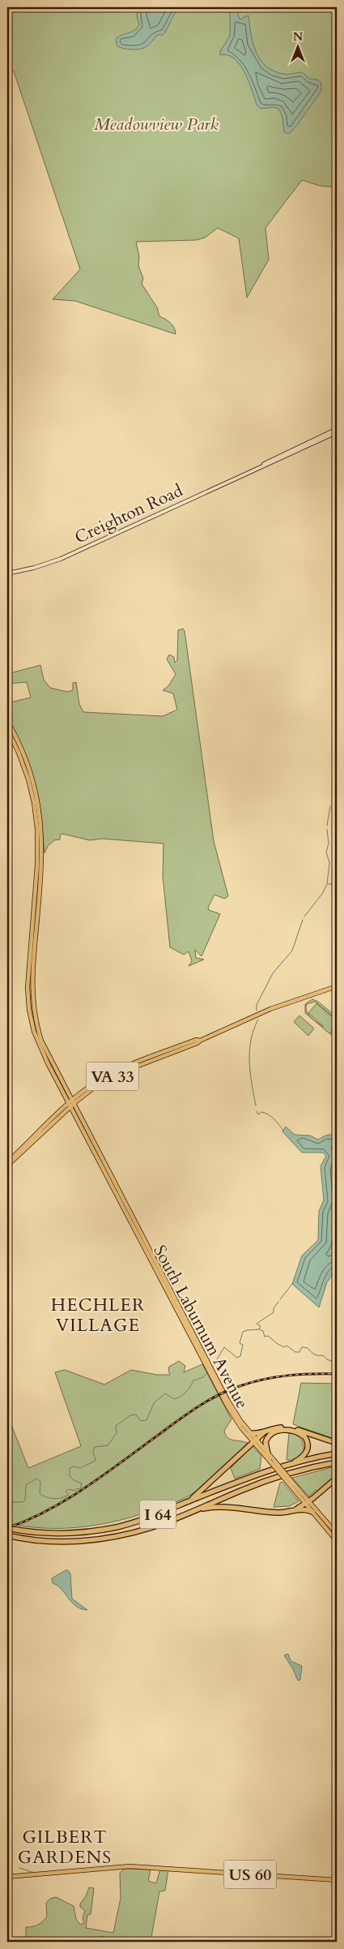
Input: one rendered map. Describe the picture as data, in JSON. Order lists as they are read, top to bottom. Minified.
{"streets":{"highway":["I 64"],"main road":["Creighton Road","VA 33","South Laburnum Avenue","US 60"]},"crossings":[["VA 33","South Laburnum Avenue"]],"districts":["HECHLER VILLAGE","GILBERT GARDENS"],"parks":["Meadowview Park"],"north":"top"}
